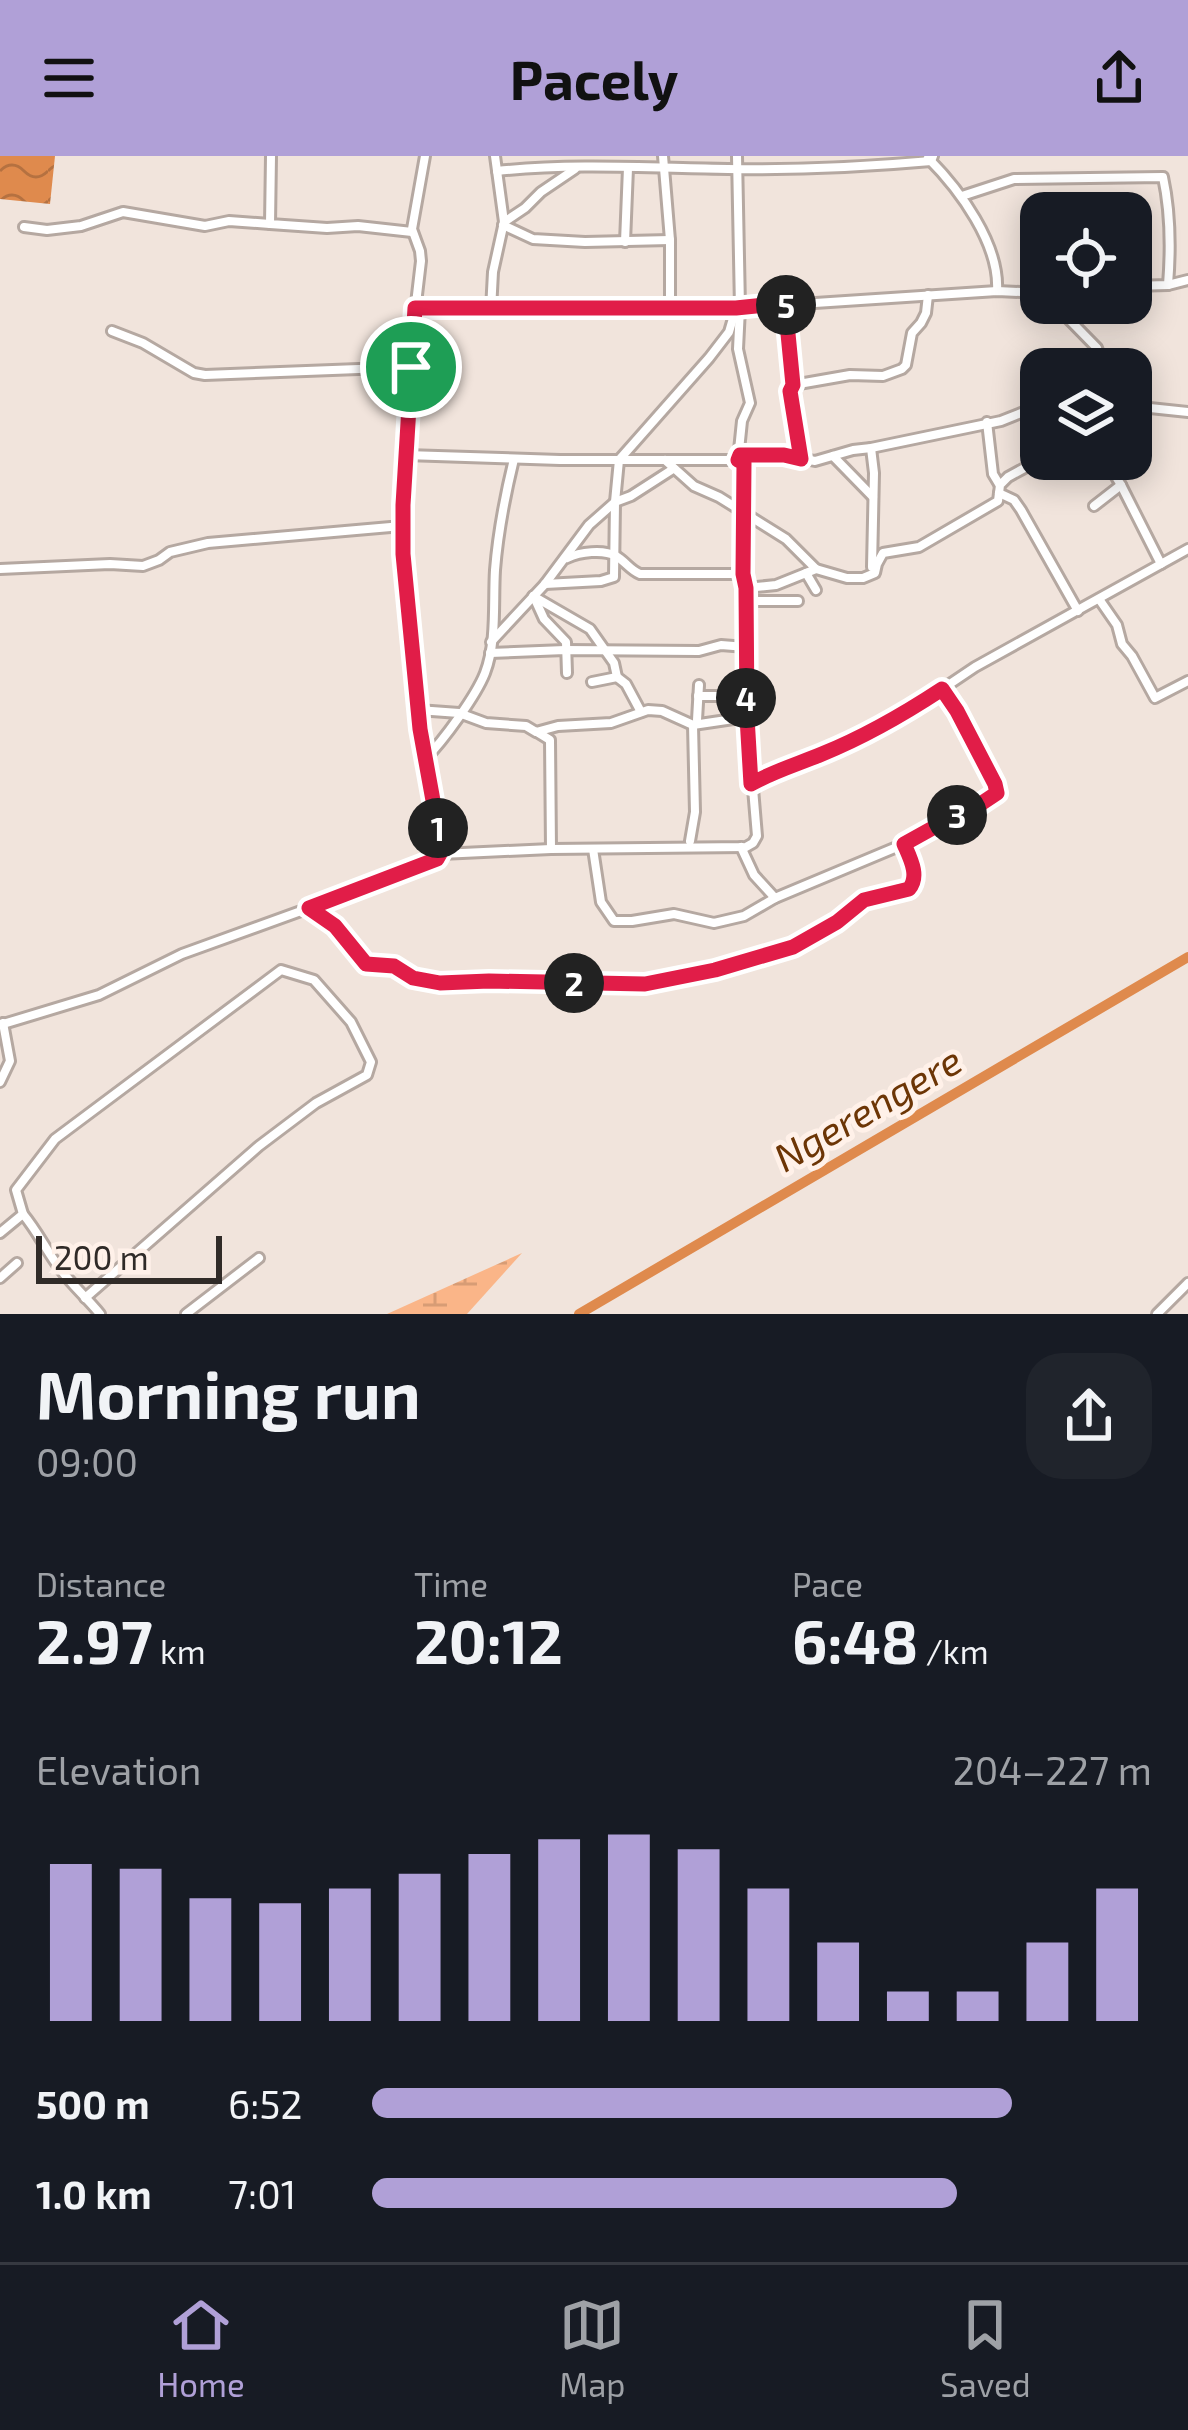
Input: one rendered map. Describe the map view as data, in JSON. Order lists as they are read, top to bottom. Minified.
{"water":["Ngerengere"],"scale_bar":"200 m","page":{"header":"Pacely","pins":["5","4","3","1","2"],"scale":"200 m","heading":["Morning run","09:00"],"stats":[["Distance","2.97 km"],["Time","20:12"],["Pace","6:48 /km"]],"chart":["Elevation","204–227 m"],"list":[{"name":"500 m","note":"6:52"},{"name":"1.0 km","note":"7:01"}],"tabs":["Home","Map","Saved"]}}
